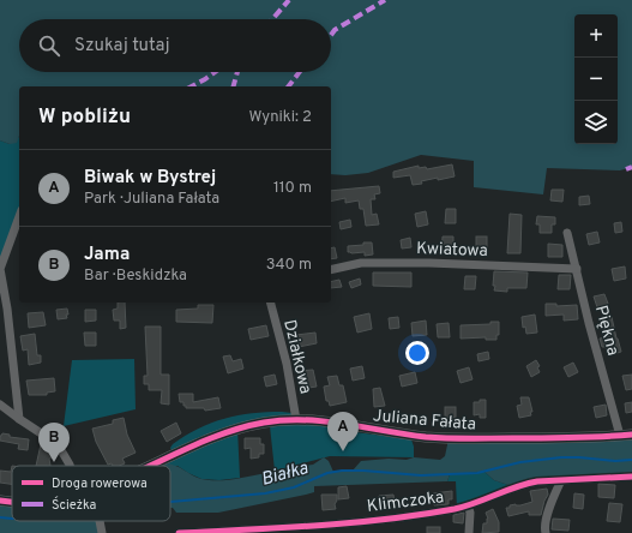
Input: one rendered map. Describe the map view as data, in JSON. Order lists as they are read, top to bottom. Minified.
{"streets":{"street":["Kwiatowa","Piękna","Działkowa","Juliana Fałata","Klimczoka"]},"crossings":[["Kwiatowa","Piękna"],["Piękna","Juliana Fałata"],["Działkowa","Juliana Fałata"]],"water":["Białka"],"legend":["Droga rowerowa","Ścieżka"],"page":{"map_buttons":["+","−"],"search":"Szukaj tutaj","heading":["W pobliżu","Wyniki: 2"],"list":[{"mark":"A","name":"Biwak w Bystrej","note":"Park · Juliana Fałata","value":"110 m"},{"mark":"B","name":"Jama","note":"Bar · Beskidzka","value":"340 m"}],"pins":["A","B"]}}
